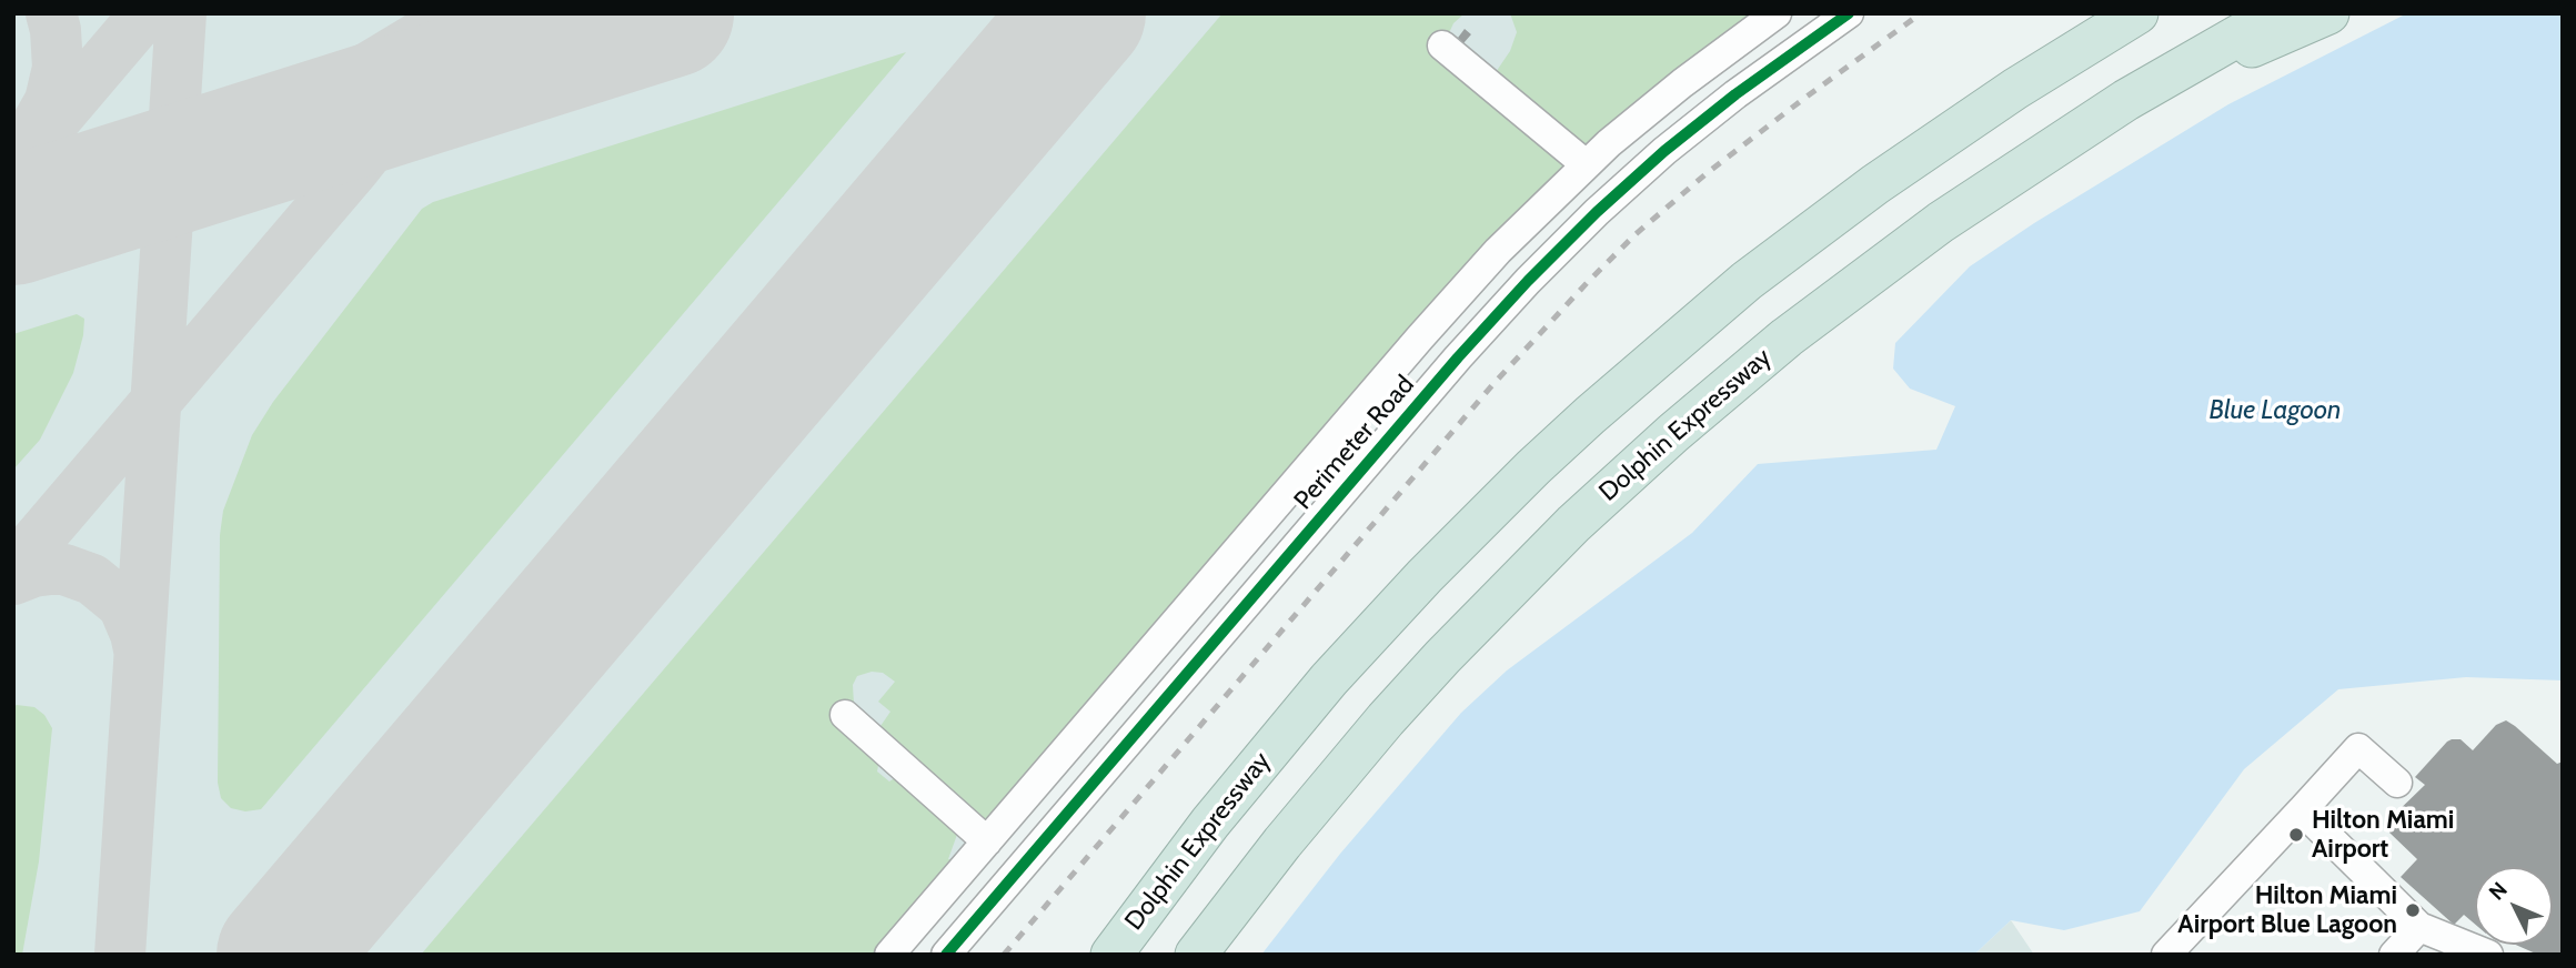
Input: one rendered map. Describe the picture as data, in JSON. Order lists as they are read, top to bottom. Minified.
{"streets":{"highway":["Dolphin Expressway"],"street":["Perimeter Road"]},"water":["Blue Lagoon"],"places":["Hilton Miami Airport","Hilton Miami Airport Blue Lagoon"],"north":"top left"}
